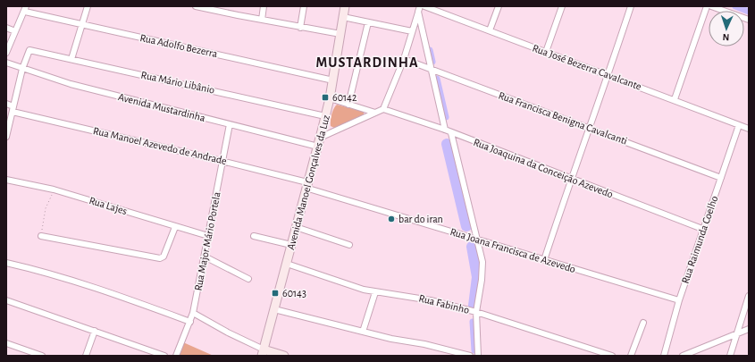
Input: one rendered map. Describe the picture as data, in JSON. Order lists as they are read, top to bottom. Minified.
{"streets":{"main road":["Avenida Manoel Gonçalves da Luz"],"street":["Rua Adolfo Bezerra","Rua José Bezerra Cavalcante","Rua Mário Libânio","Avenida Mustardinha","Rua Francisca Benigna Cavalcanti","Rua Manoel Azevedo de Andrade","Rua Joaquina da Conceição Azevedo","Rua Lajes","Rua Raimunda Coelho","Rua Major Mário Portela","Rua Joana Francisca de Azevedo","Rua Fabinho"]},"crossings":[["Rua Adolfo Bezerra","Avenida Manoel Gonçalves da Luz"],["Rua José Bezerra Cavalcante","Rua Raimunda Coelho"],["Rua Mário Libânio","Avenida Mustardinha"],["Rua Mário Libânio","Avenida Manoel Gonçalves da Luz"],["Avenida Mustardinha","Avenida Manoel Gonçalves da Luz"],["Avenida Mustardinha","Rua Major Mário Portela"],["Rua Francisca Benigna Cavalcanti","Rua Raimunda Coelho"],["Rua Manoel Azevedo de Andrade","Avenida Manoel Gonçalves da Luz"],["Rua Manoel Azevedo de Andrade","Rua Major Mário Portela"],["Rua Manoel Azevedo de Andrade","Rua Joana Francisca de Azevedo"],["Rua Joaquina da Conceição Azevedo","Rua Raimunda Coelho"],["Avenida Manoel Gonçalves da Luz","Rua Joana Francisca de Azevedo"],["Avenida Manoel Gonçalves da Luz","Rua Fabinho"],["Rua Lajes","Rua Major Mário Portela"],["Rua Raimunda Coelho","Rua Joana Francisca de Azevedo"]],"districts":["MUSTARDINHA"],"places":{"transit":["60142","60143"],"other":["bar do iran"]},"north":"bottom"}
